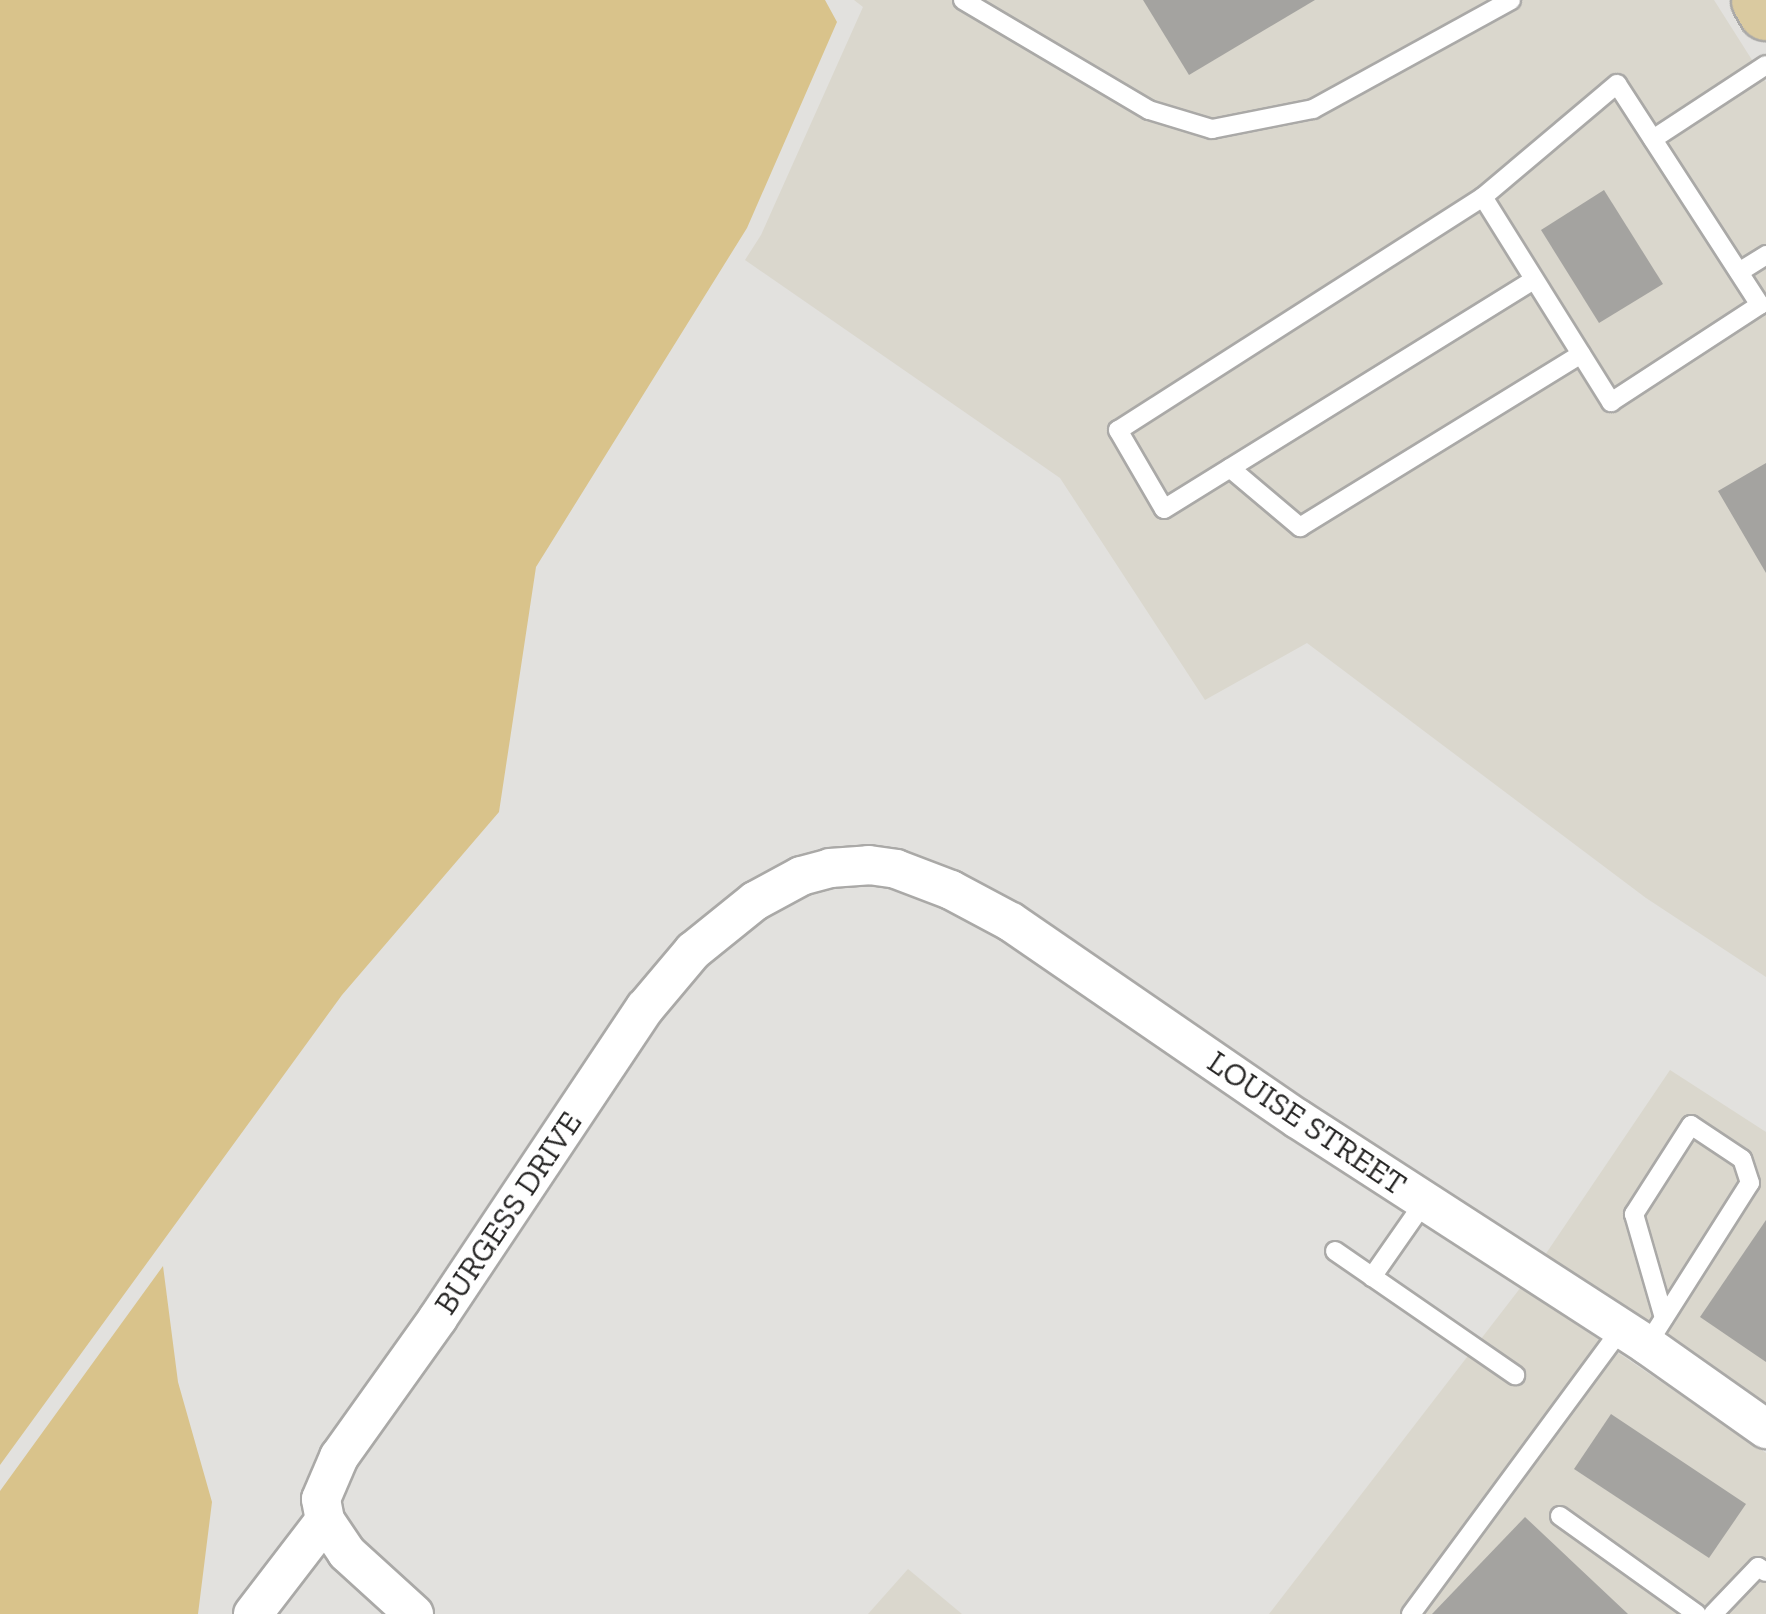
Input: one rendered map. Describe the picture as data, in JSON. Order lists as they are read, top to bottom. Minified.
{"streets":{"street":["LOUISE STREET","BURGESS DRIVE"]},"crossings":[["LOUISE STREET","BURGESS DRIVE"]]}
